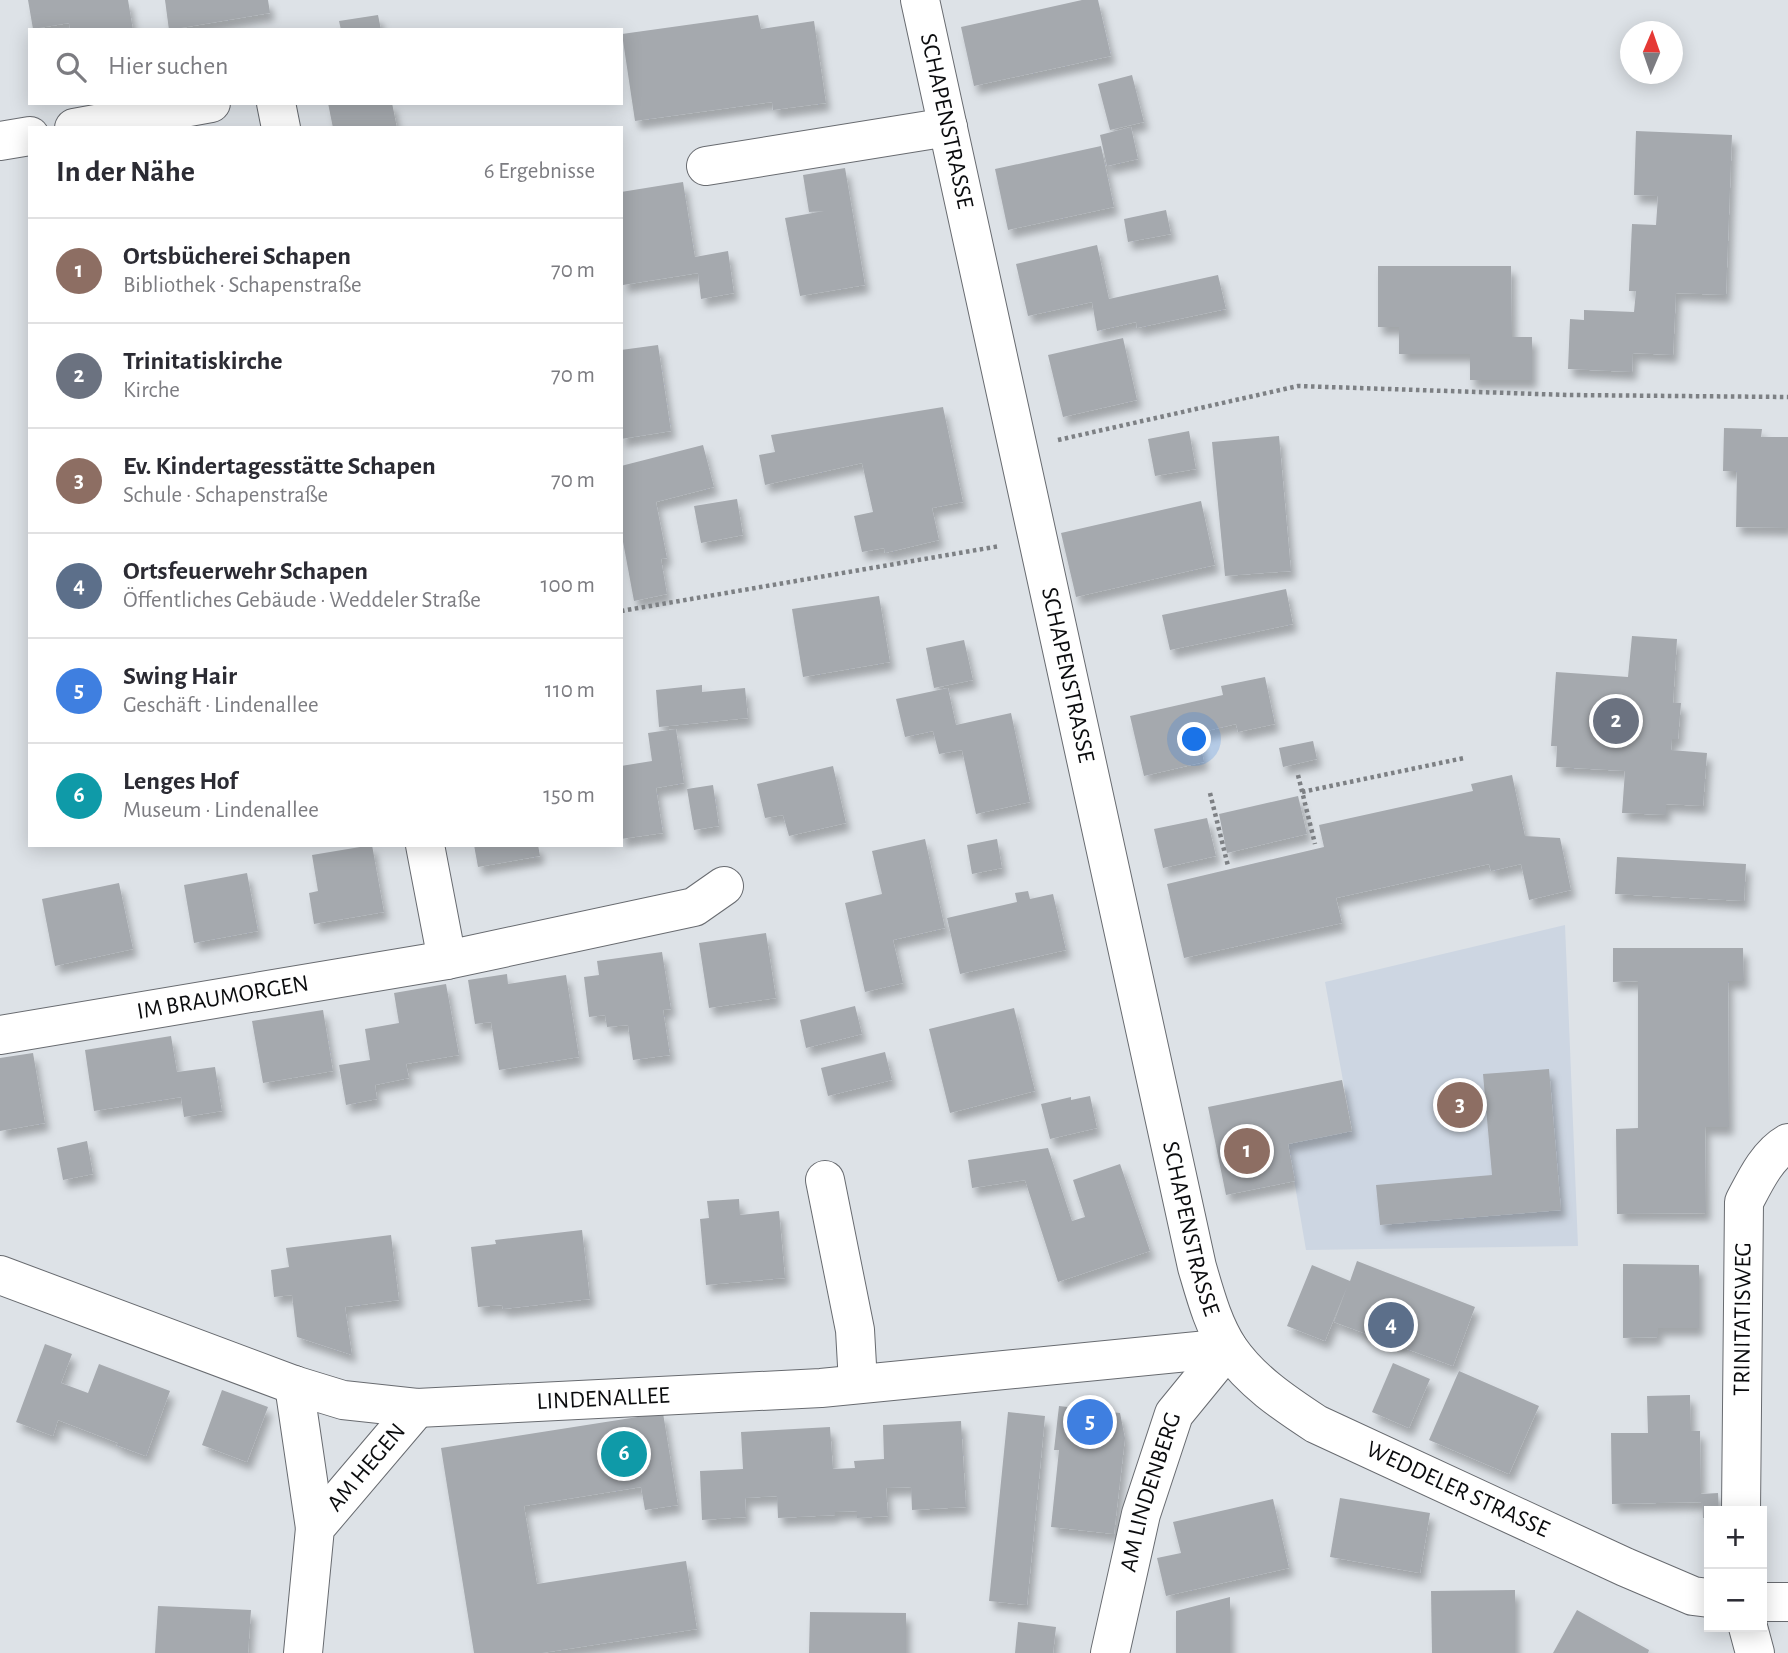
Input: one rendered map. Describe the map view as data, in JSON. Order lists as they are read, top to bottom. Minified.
{"streets":{"street":["SCHAPENSTRASSE","IM BRAUMORGEN","TRINITATISWEG","LINDENALLEE","AM HEGEN","WEDDELER STRASSE","AM LINDENBERG"]},"crossings":[["SCHAPENSTRASSE","LINDENALLEE"],["SCHAPENSTRASSE","WEDDELER STRASSE"],["SCHAPENSTRASSE","AM LINDENBERG"],["LINDENALLEE","AM HEGEN"],["LINDENALLEE","WEDDELER STRASSE"],["LINDENALLEE","AM LINDENBERG"],["WEDDELER STRASSE","AM LINDENBERG"]],"north":"top","page":{"search":"Hier suchen","heading":["In der Nähe","6 Ergebnisse"],"list":[{"mark":"1","name":"Ortsbücherei Schapen","note":"Bibliothek · Schapenstraße","value":"70 m"},{"mark":"2","name":"Trinitatiskirche","note":"Kirche","value":"70 m"},{"mark":"3","name":"Ev. Kindertagesstätte Schapen","note":"Schule · Schapenstraße","value":"70 m"},{"mark":"4","name":"Ortsfeuerwehr Schapen","note":"Öffentliches Gebäude · Weddeler Straße","value":"100 m"},{"mark":"5","name":"Swing Hair","note":"Geschäft · Lindenallee","value":"110 m"},{"mark":"6","name":"Lenges Hof","note":"Museum · Lindenallee","value":"150 m"}],"pins":["2","3","1","4","5","6"],"map_buttons":["+","−"]}}
